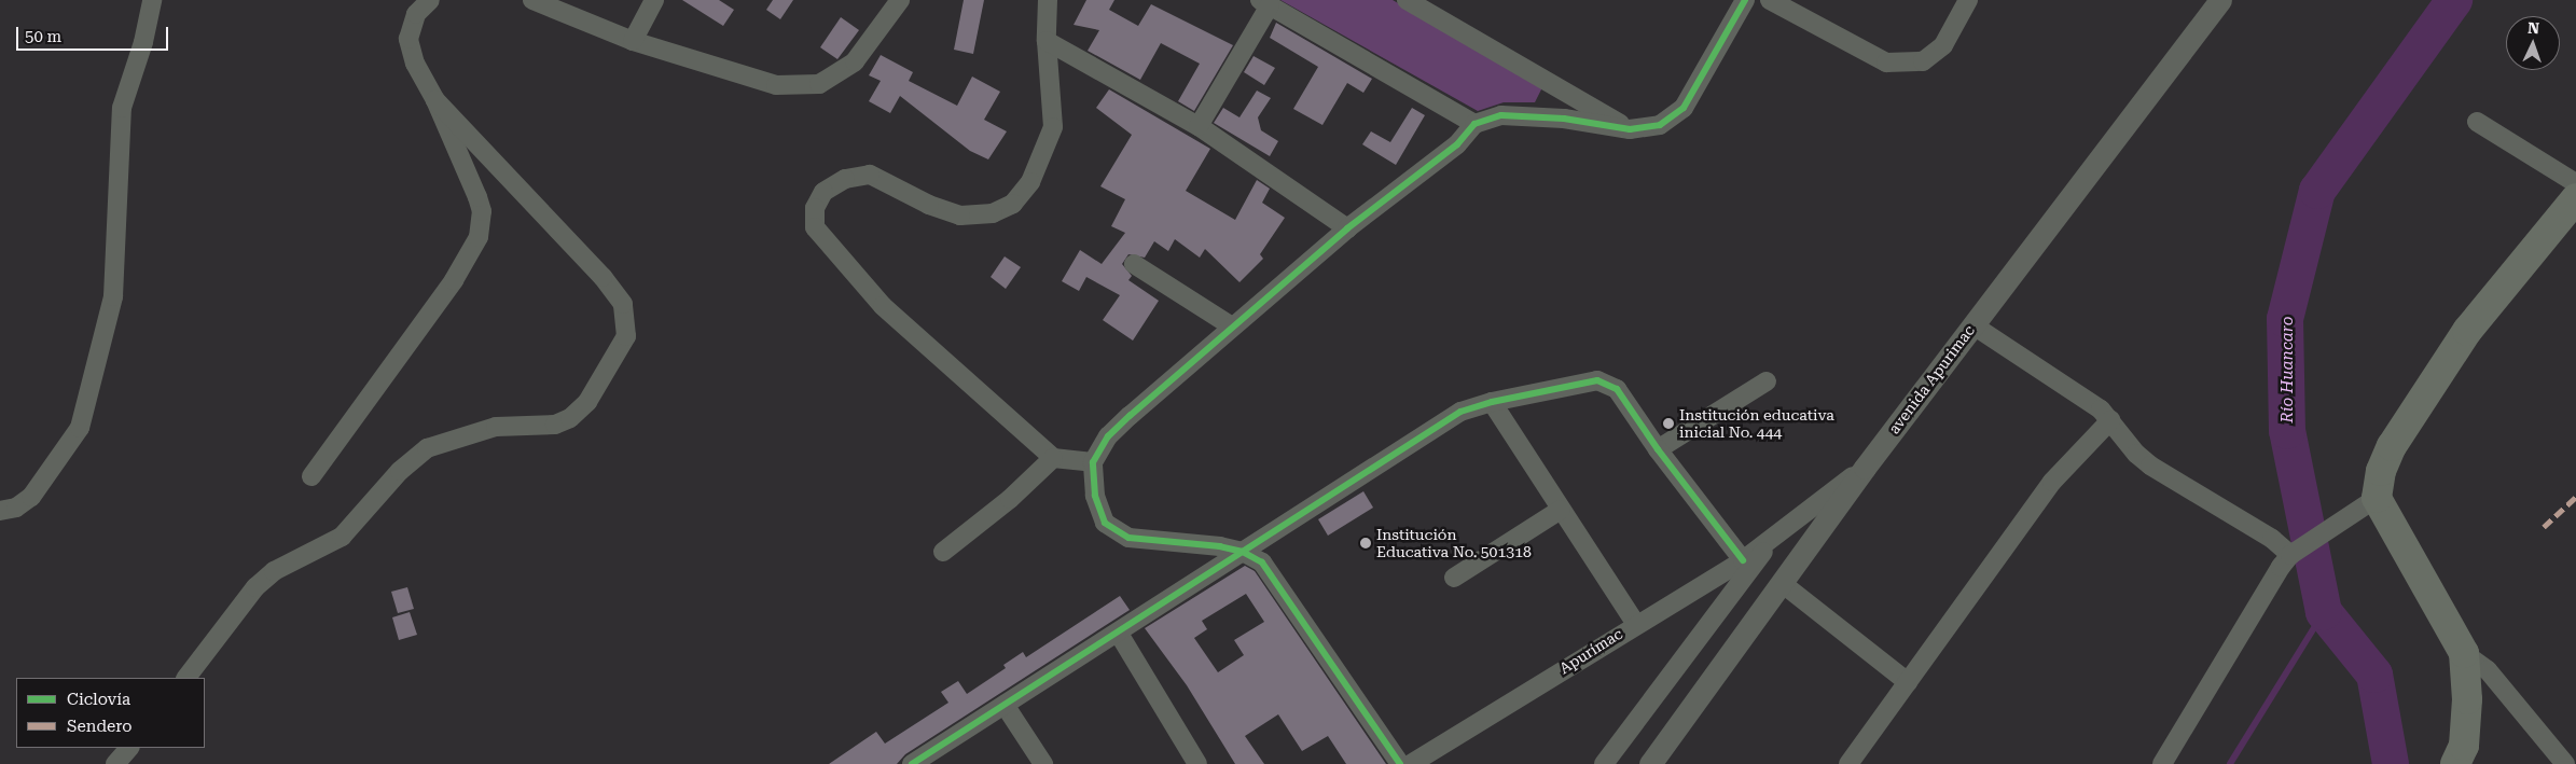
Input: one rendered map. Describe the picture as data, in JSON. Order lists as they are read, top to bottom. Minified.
{"streets":{"street":["avenida Apurimac","Apurímac"]},"crossings":[["avenida Apurimac","Apurímac"]],"water":["Río Huancaro"],"places":["Institución educativa inicial No. 444","Institución Educativa No. 501318"],"legend":["Ciclovía","Sendero"],"scale_bar":"50 m","north":"top"}
